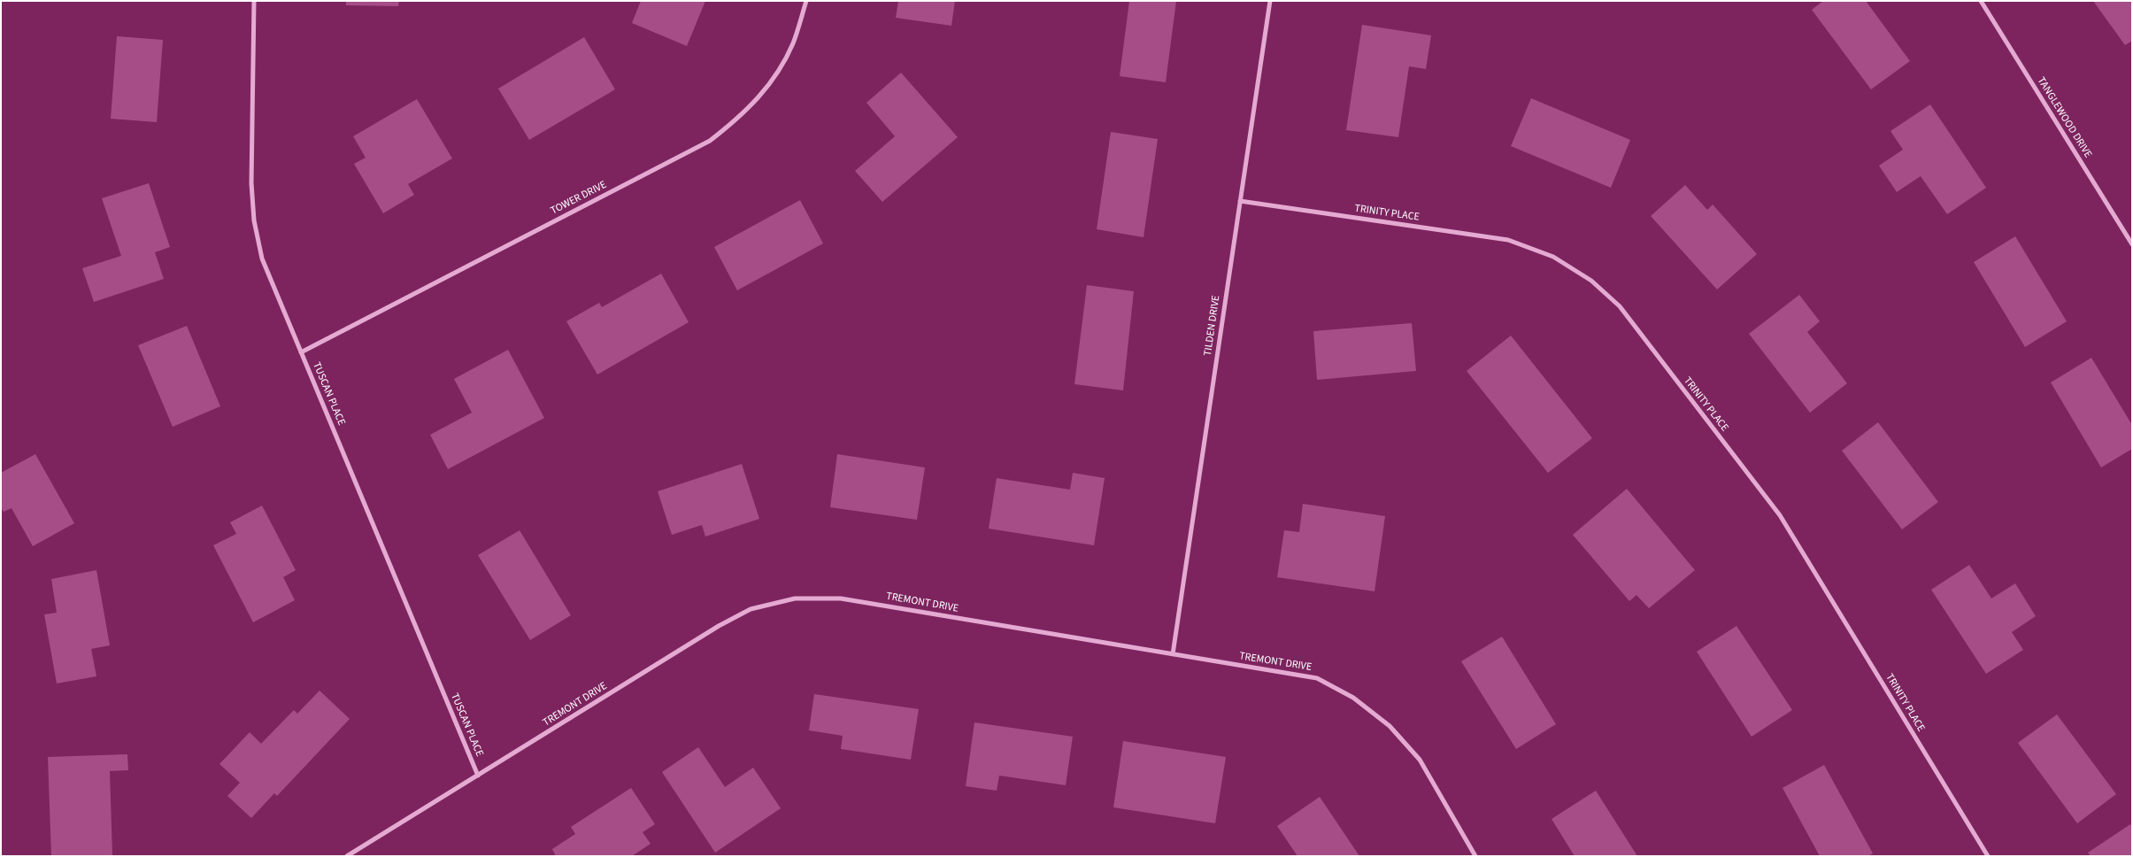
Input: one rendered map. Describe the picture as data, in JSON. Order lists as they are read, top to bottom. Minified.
{"streets":{"street":["TANGLEWOOD DRIVE","TOWER DRIVE","TRINITY PLACE","TILDEN DRIVE","TUSCAN PLACE","TREMONT DRIVE"]},"crossings":[["TOWER DRIVE","TUSCAN PLACE"],["TRINITY PLACE","TILDEN DRIVE"],["TILDEN DRIVE","TREMONT DRIVE"],["TUSCAN PLACE","TREMONT DRIVE"]]}
